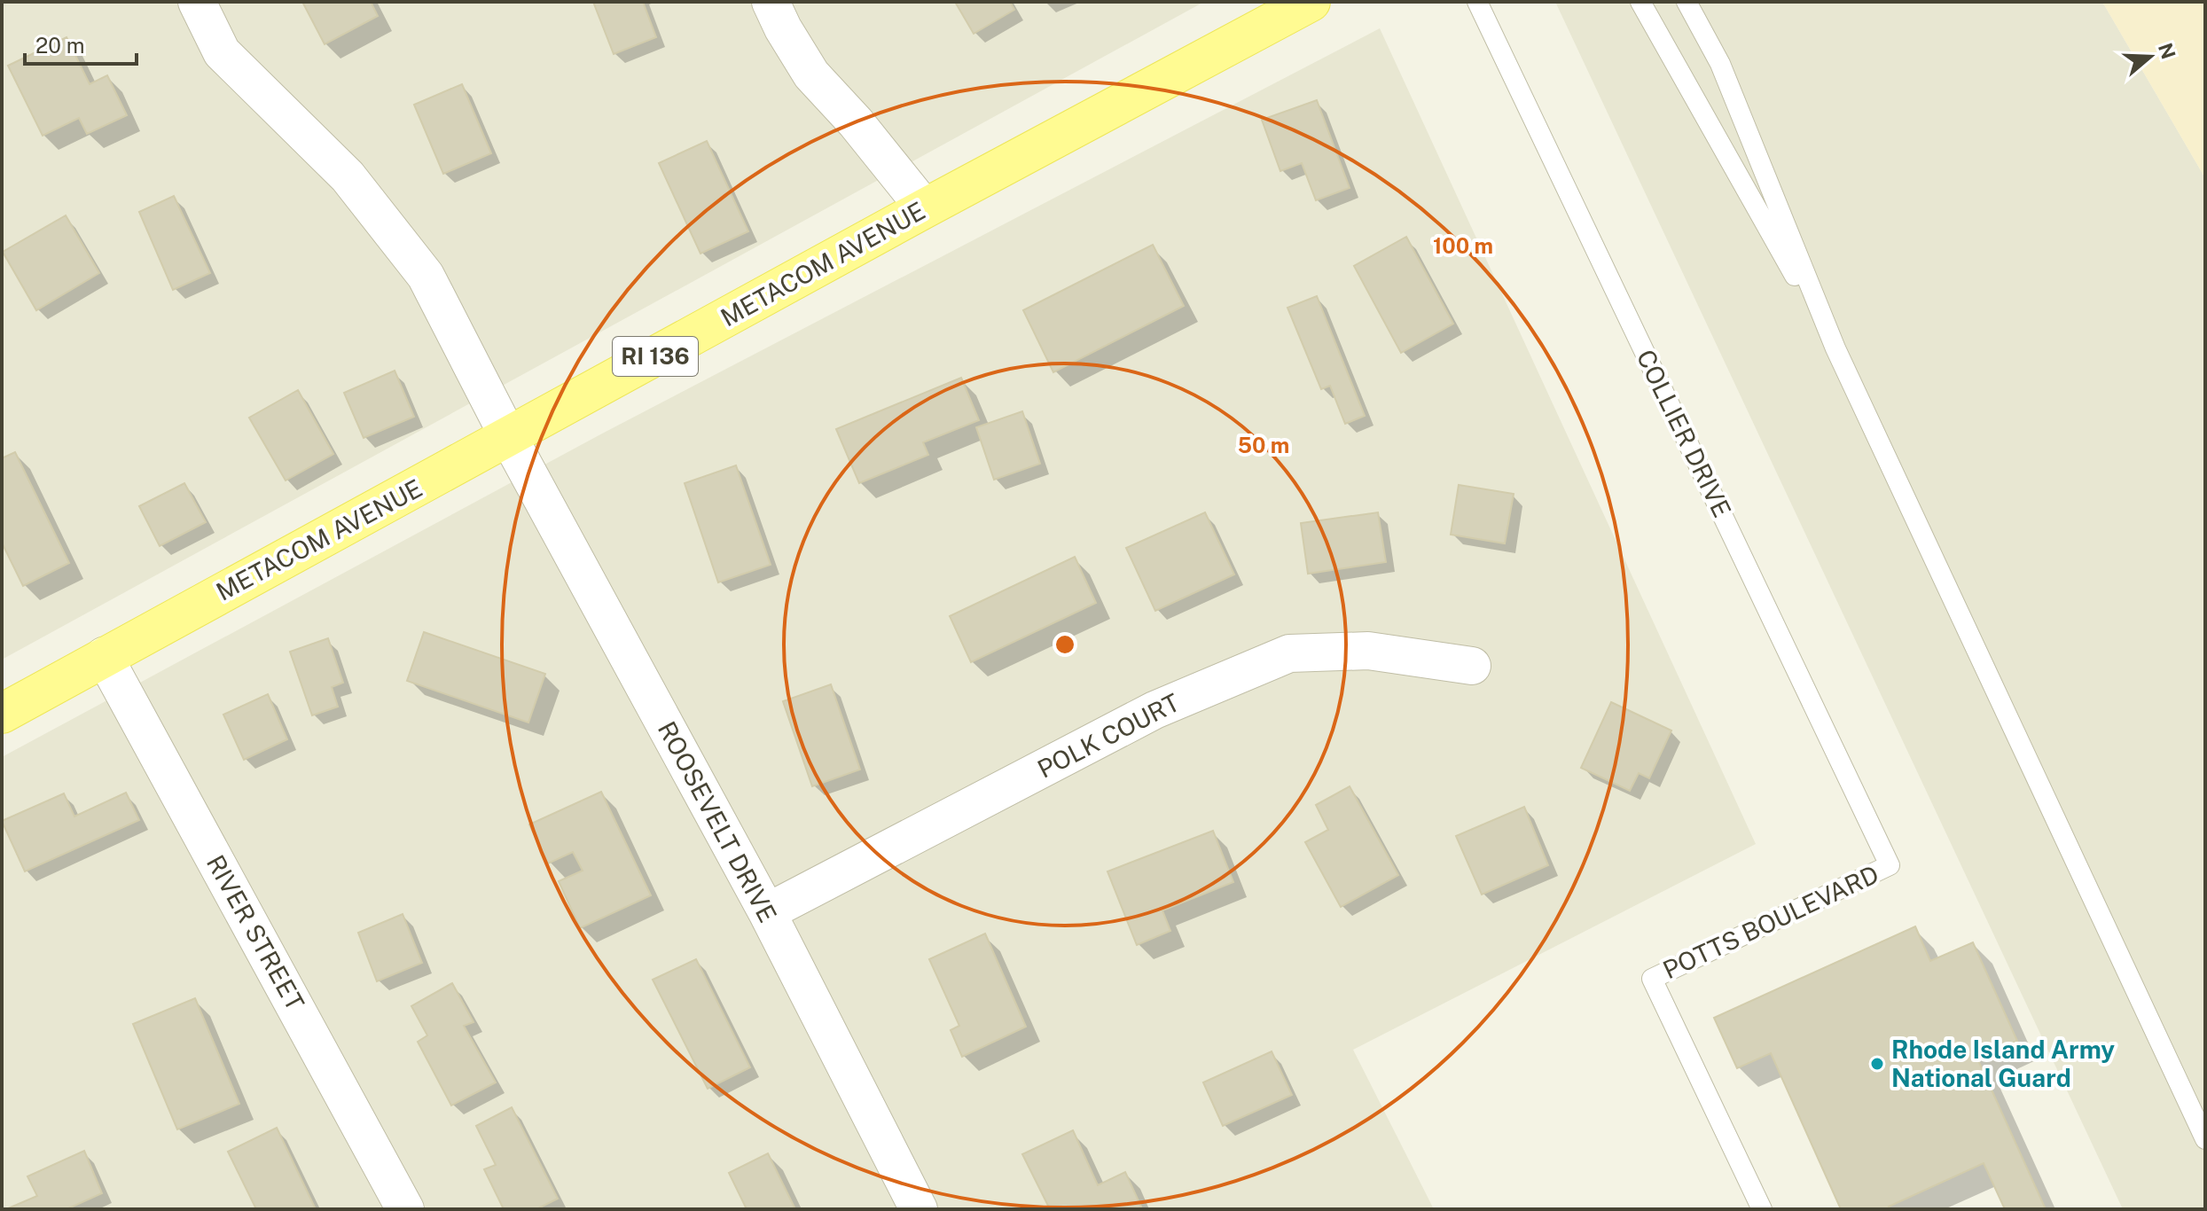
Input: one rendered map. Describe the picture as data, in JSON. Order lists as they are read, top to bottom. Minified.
{"streets":{"main road":["METACOM AVENUE","RI 136"],"street":["POLK COURT","ROOSEVELT DRIVE","RIVER STREET"],"lane":["COLLIER DRIVE","POTTS BOULEVARD"]},"crossings":[["METACOM AVENUE","ROOSEVELT DRIVE"],["METACOM AVENUE","RIVER STREET"],["COLLIER DRIVE","POTTS BOULEVARD"],["POLK COURT","ROOSEVELT DRIVE"]],"places":["Rhode Island Army National Guard"],"scale_bar":"20 m","north":"right","rings":["100 m","50 m"]}
